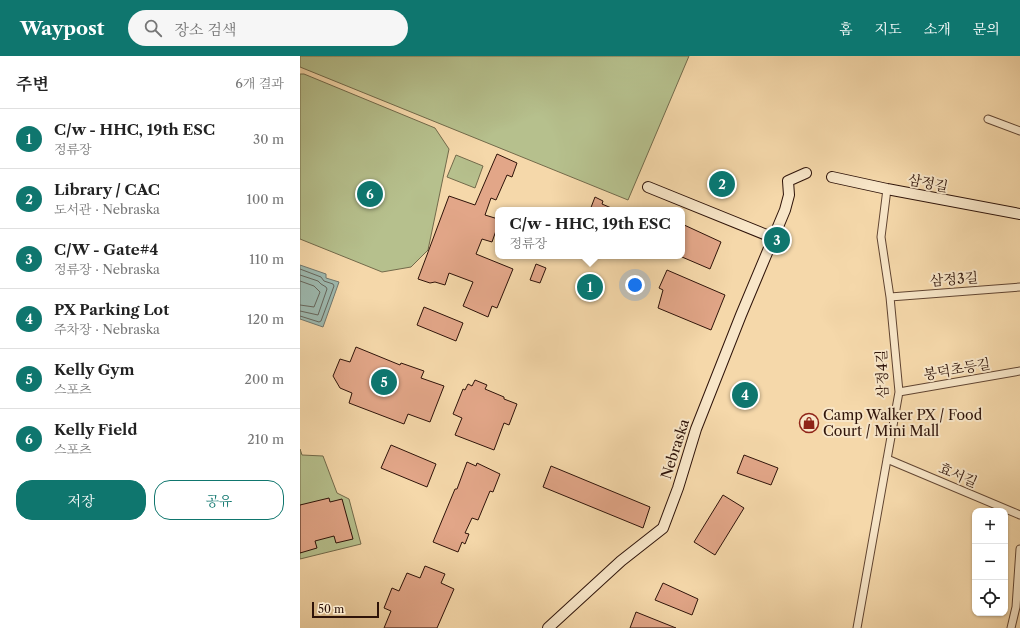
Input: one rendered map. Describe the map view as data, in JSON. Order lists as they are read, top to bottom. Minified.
{"streets":{"street":["삼정길","삼정3길","봉덕초등길","삼정4길","Nebraska","효서길"]},"crossings":[["삼정길","삼정4길"],["삼정3길","삼정4길"],["봉덕초등길","삼정4길"],["삼정4길","효서길"]],"places":{"shop":["Camp Walker PX / Food Court / Mini Mall"]},"scale_bar":"50 m","page":{"header":"Waypost","search":"장소 검색","nav":["홈","지도","소개","문의"],"heading":["주변","6개 결과"],"list":[{"mark":"1","name":"C/w - HHC, 19th ESC","note":"정류장","value":"30 m"},{"mark":"2","name":"Library / CAC","note":"도서관 · Nebraska","value":"100 m"},{"mark":"3","name":"C/W - Gate#4","note":"정류장 · Nebraska","value":"110 m"},{"mark":"4","name":"PX Parking Lot","note":"주차장 · Nebraska","value":"120 m"},{"mark":"5","name":"Kelly Gym","note":"스포츠","value":"200 m"},{"mark":"6","name":"Kelly Field","note":"스포츠","value":"210 m"}],"pins":["2","6","3","1","5","4"],"popup":["C/w - HHC, 19th ESC","정류장"],"buttons":["저장","공유"],"map_buttons":["+","−"],"scale":"50 m"}}
